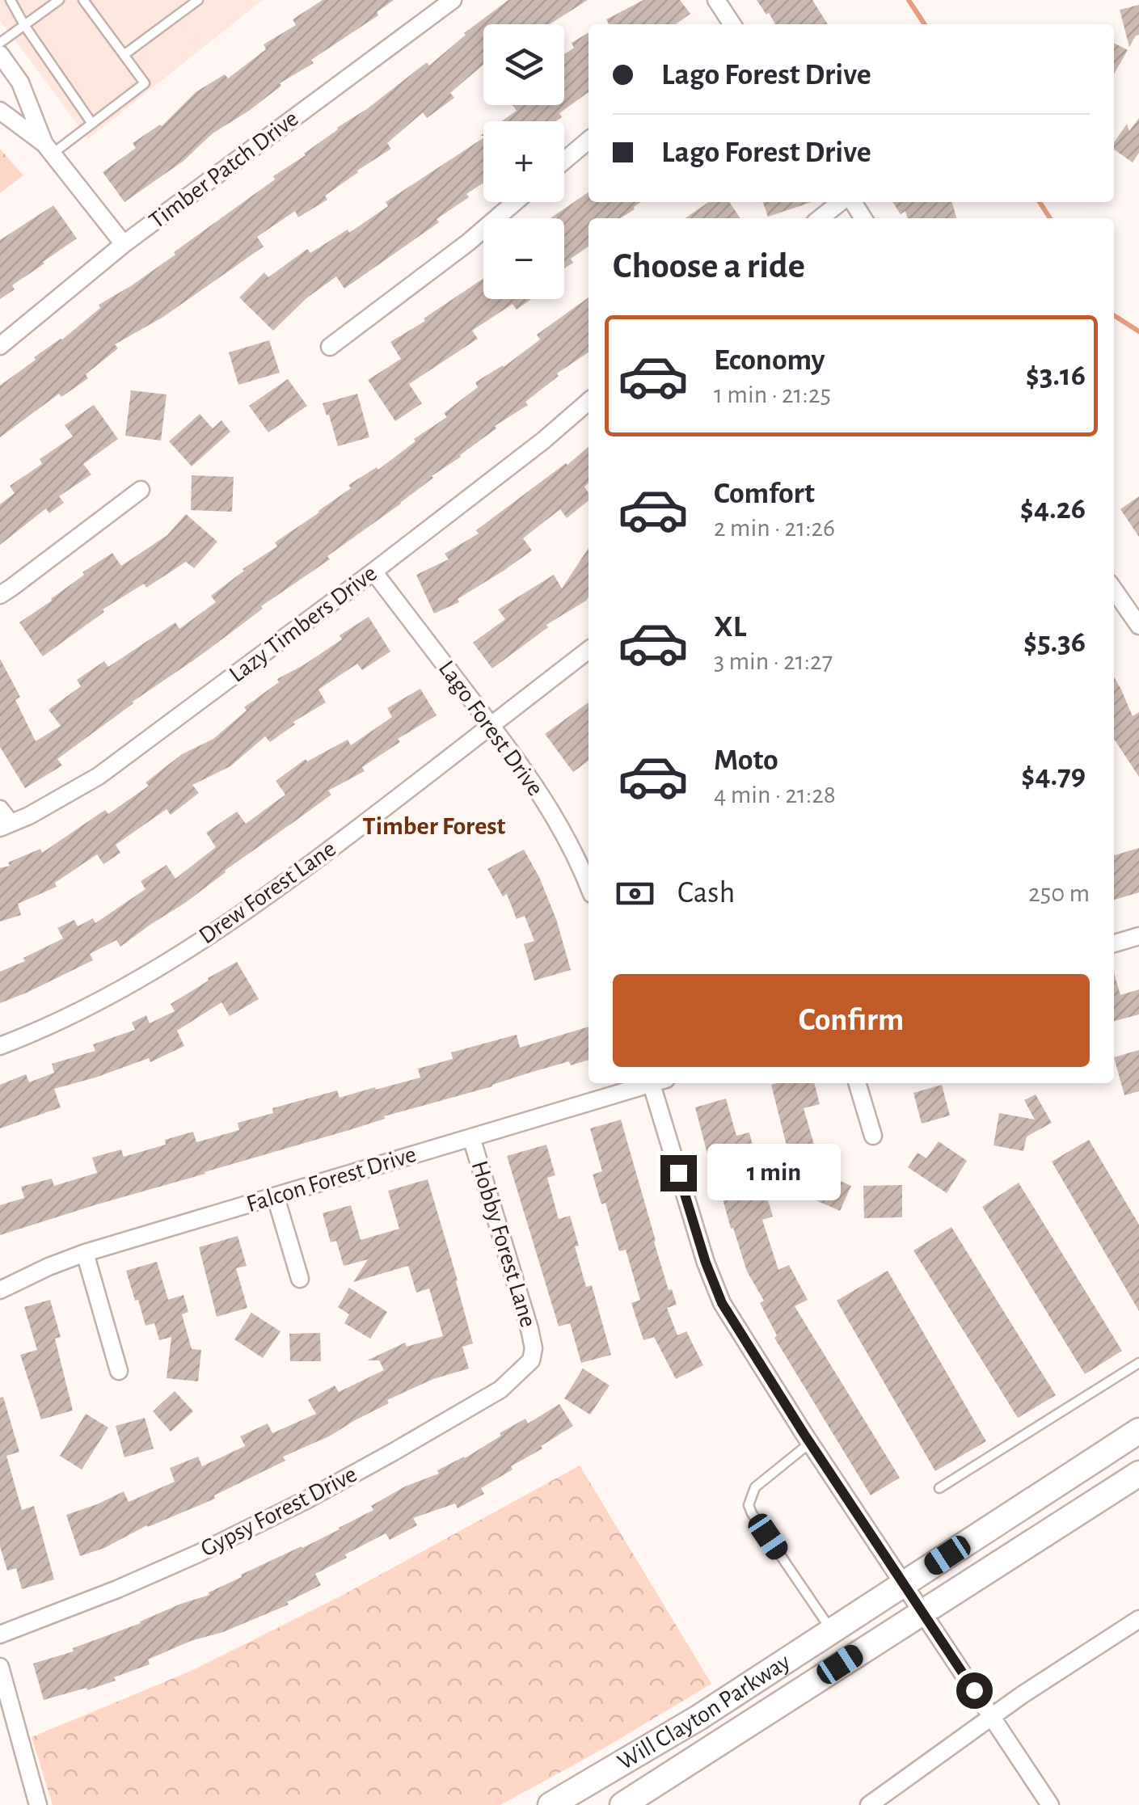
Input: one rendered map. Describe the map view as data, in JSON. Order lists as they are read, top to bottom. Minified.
{"streets":{"main road":["Will Clayton Parkway"],"street":["Timber Patch Drive","Lazy Timbers Drive","Lago Forest Drive","Drew Forest Lane","Falcon Forest Drive","Hobby Forest Lane","Gypsy Forest Drive"]},"crossings":[["Lazy Timbers Drive","Lago Forest Drive"],["Lago Forest Drive","Drew Forest Lane"],["Falcon Forest Drive","Hobby Forest Lane"],["Hobby Forest Lane","Gypsy Forest Drive"]],"districts":["Timber Forest"],"page":{"map_buttons":["+","−"],"banner":["Lago Forest Drive","Lago Forest Drive"],"heading":"Choose a ride","list":[{"name":"Economy","note":"1 min · 21:25","value":"$3.16"},{"name":"Comfort","note":"2 min · 21:26","value":"$4.26"},{"name":"XL","note":"3 min · 21:27","value":"$5.36"},{"name":"Moto","note":"4 min · 21:28","value":"$4.79"}],"pay":["Cash","250 m"],"buttons":"Confirm","bubble":"1 min"}}
